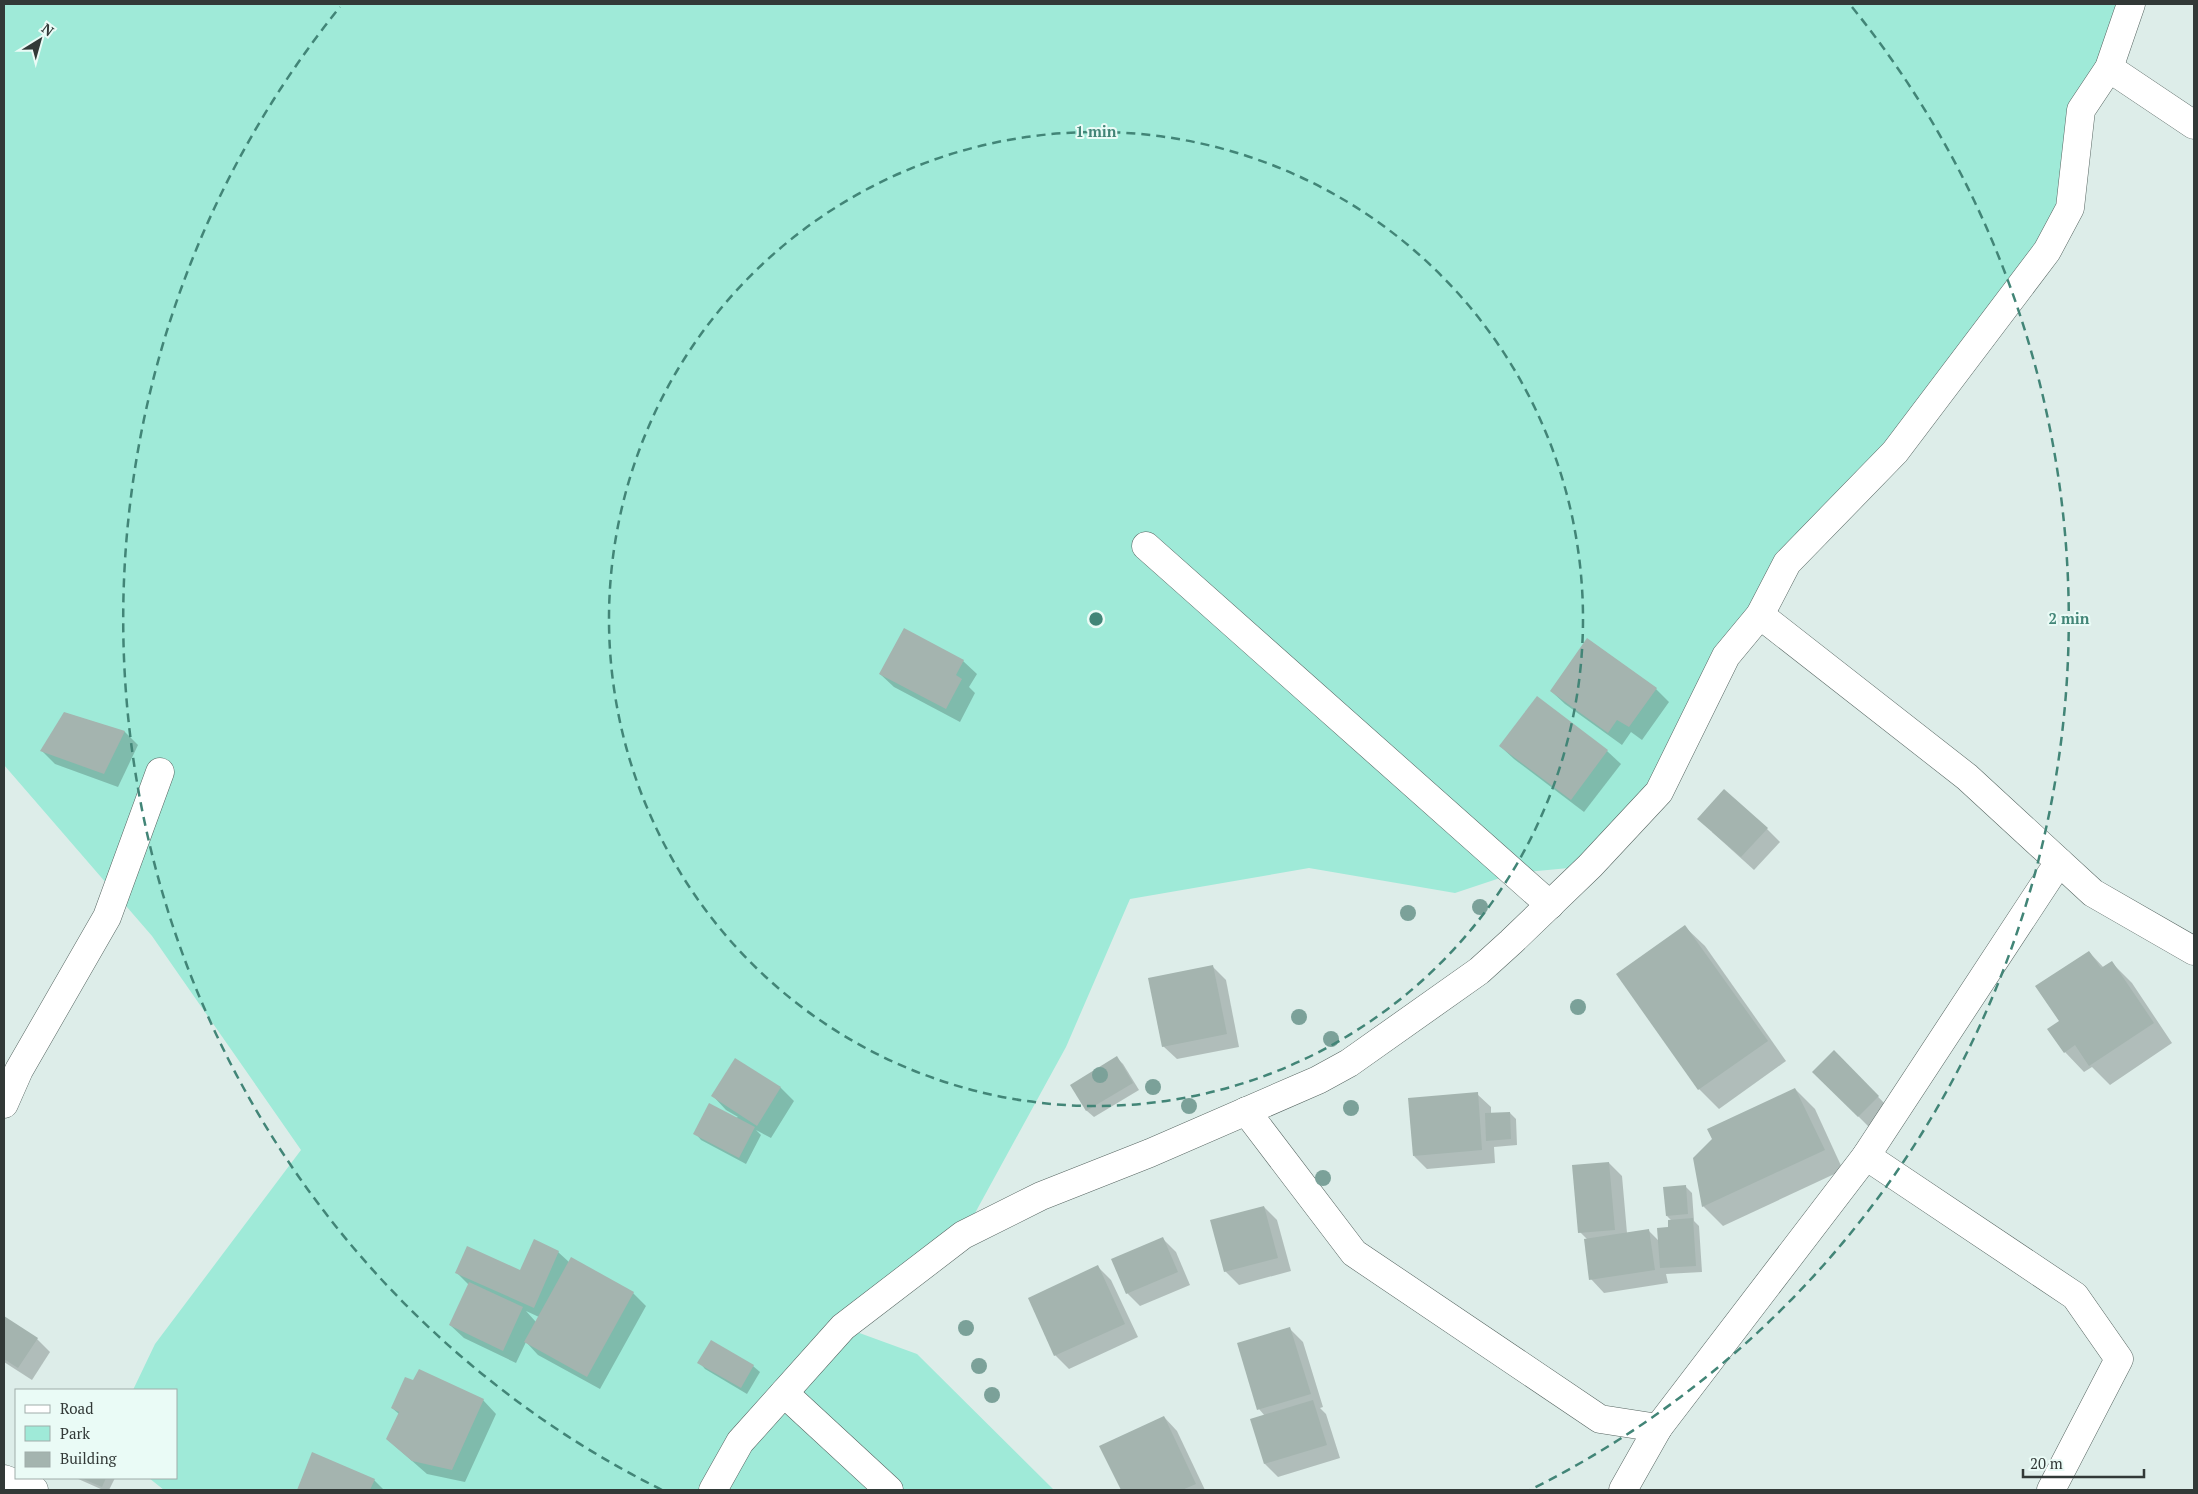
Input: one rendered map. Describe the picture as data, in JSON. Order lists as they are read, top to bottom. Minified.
{"legend":["Road","Park","Building"],"scale_bar":"20 m","north":"top right","rings":["1 min","2 min"]}
